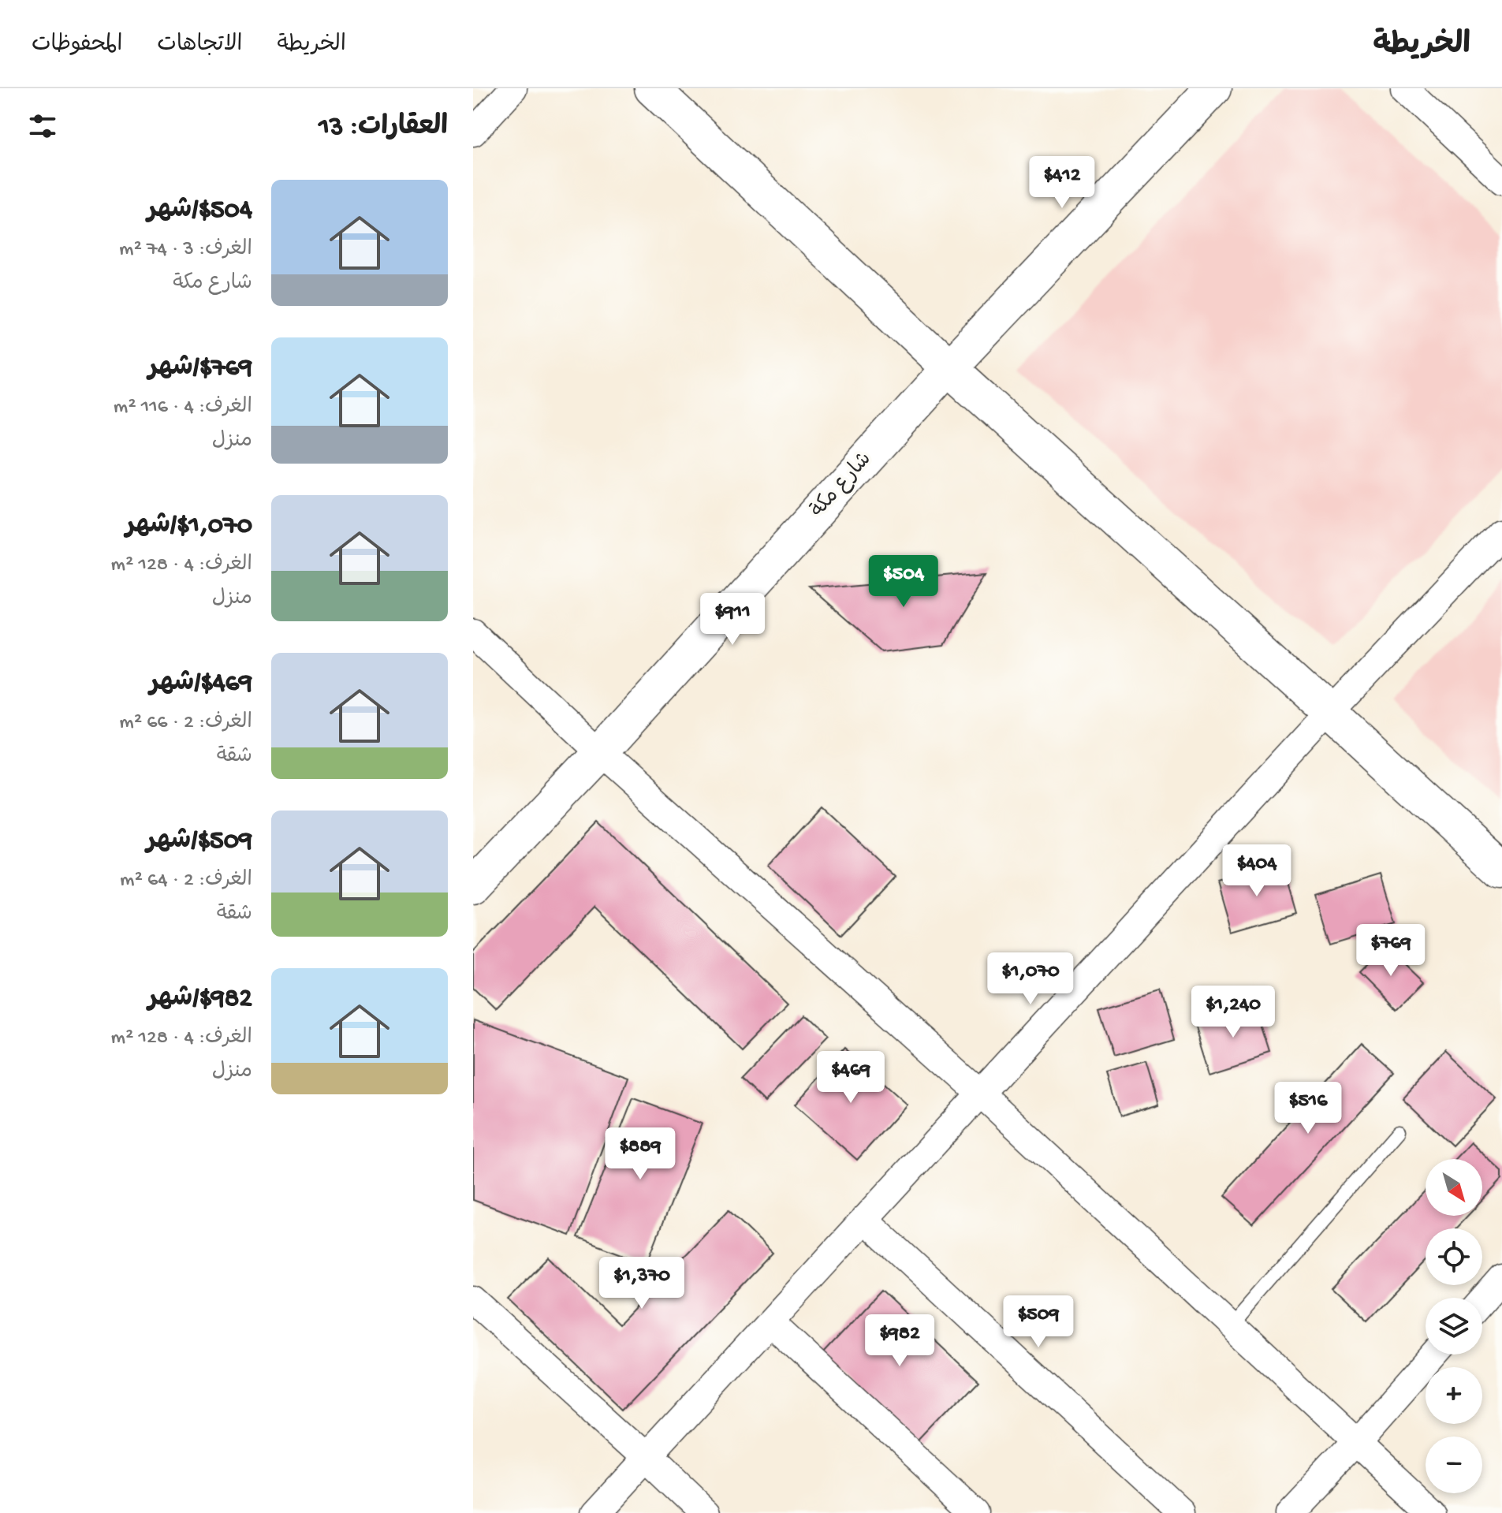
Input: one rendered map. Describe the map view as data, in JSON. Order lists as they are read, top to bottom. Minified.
{"streets":{"main road":["شارع مكة"]},"north":"bottom right","page":{"header":"الخريطة","nav":["الخريطة","الاتجاهات","المحفوظات"],"heading":"العقارات: 13","price":["$412","$504","$911","$404","$769","$1,070","$1,240","$469","$516","$889","$1,370","$509","$982"],"list":[{"name":"$504/شهر","note":"الغرف: 3 · 74 m² · شارع مكة"},{"name":"$769/شهر","note":"الغرف: 4 · 116 m² · منزل"},{"name":"$1,070/شهر","note":"الغرف: 4 · 128 m² · منزل"},{"name":"$469/شهر","note":"الغرف: 2 · 66 m² · شقة"},{"name":"$509/شهر","note":"الغرف: 2 · 64 m² · شقة"},{"name":"$982/شهر","note":"الغرف: 4 · 128 m² · منزل"}],"map_buttons":["+","−"]}}
